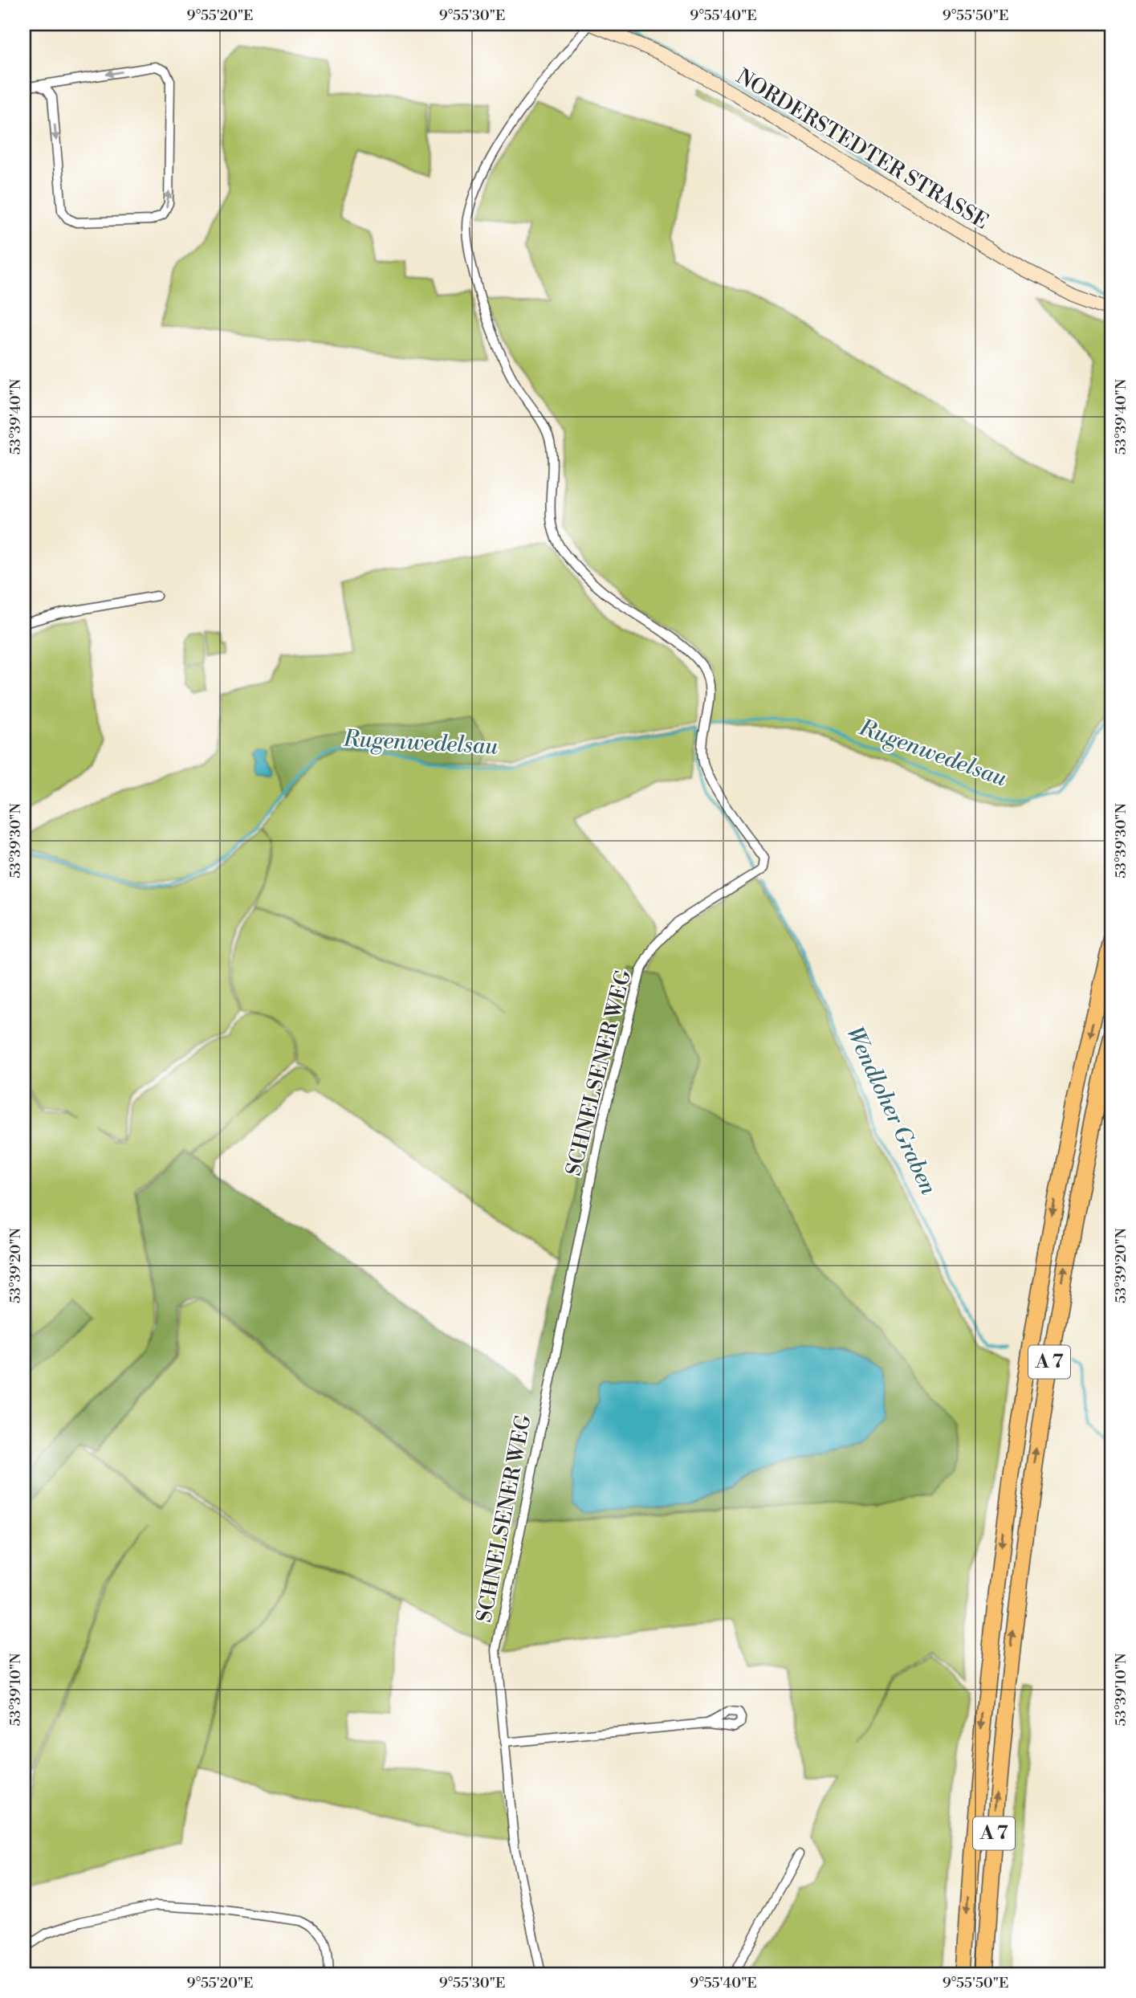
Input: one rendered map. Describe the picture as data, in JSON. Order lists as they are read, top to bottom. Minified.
{"streets":{"highway":["A 7"],"main road":["NORDERSTEDTER STRASSE"],"street":["SCHNELSENER WEG"]},"crossings":[["NORDERSTEDTER STRASSE","SCHNELSENER WEG"]],"water":["Rugenwedelsau","Wendloher Graben"],"coordinates":["9°55'20\"E","9°55'30\"E","9°55'40\"E","9°55'50\"E","53°39'40\"N","53°39'30\"N","53°39'20\"N","53°39'10\"N"]}
